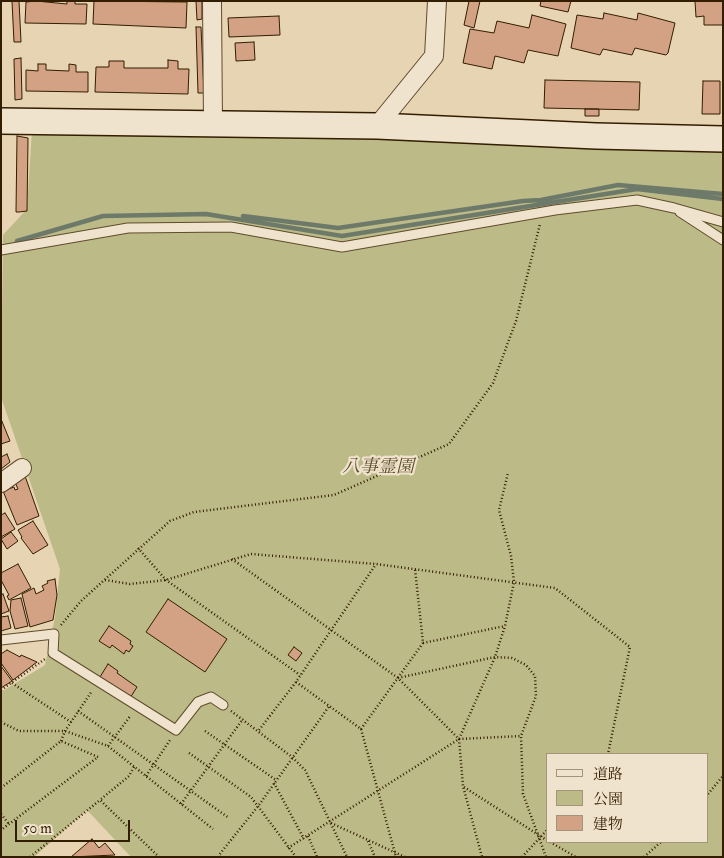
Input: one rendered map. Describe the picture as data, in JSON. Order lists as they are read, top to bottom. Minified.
{"parks":["八事霊園"],"legend":["道路","公園","建物"],"scale_bar":"50 m"}
